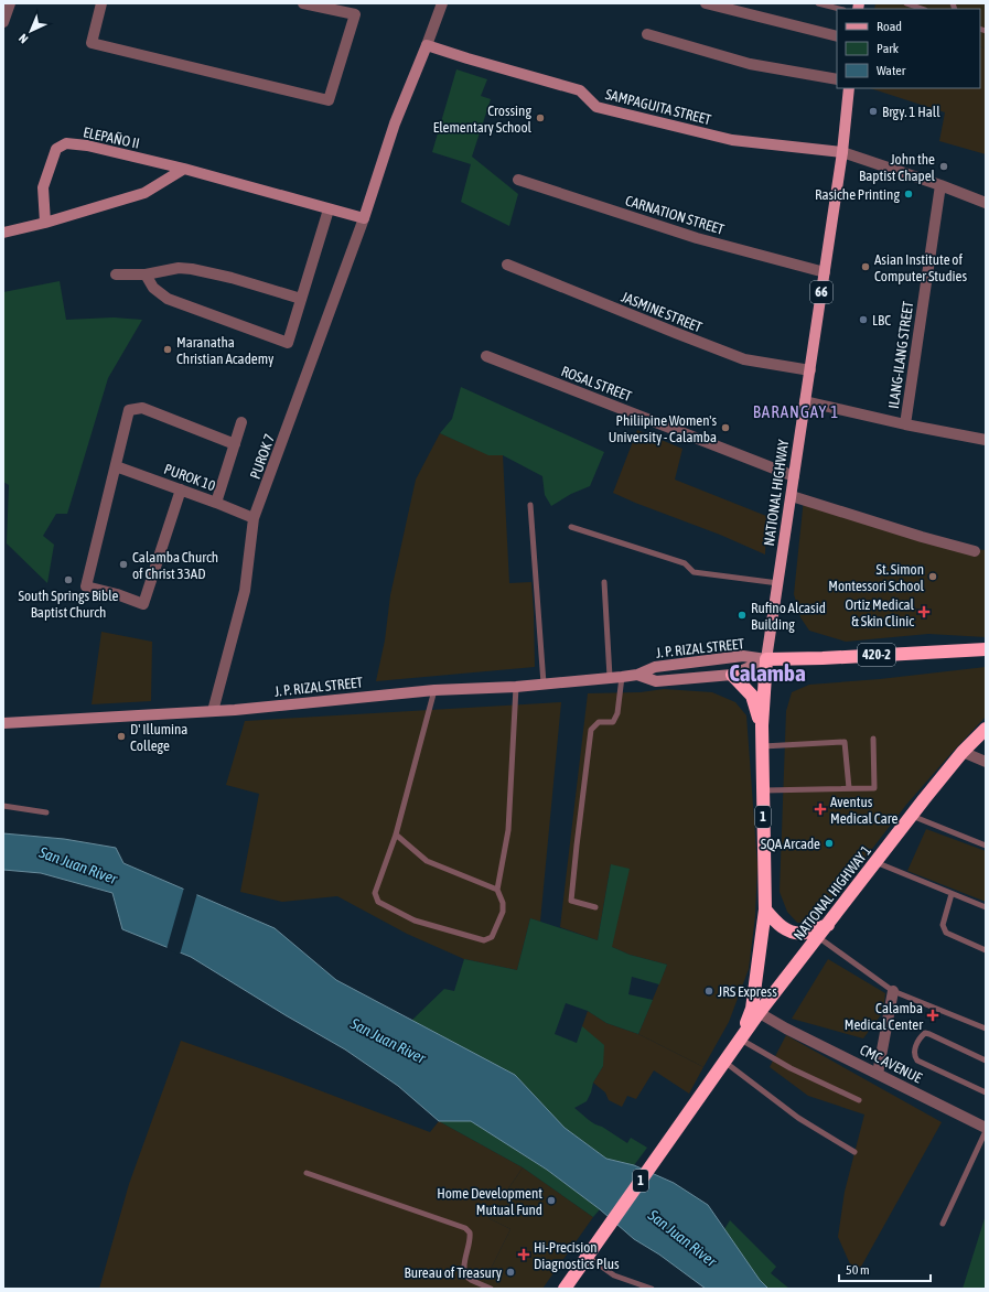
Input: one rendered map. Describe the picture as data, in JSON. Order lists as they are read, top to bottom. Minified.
{"streets":{"highway":["420-2","1","NATIONAL HIGHWAY 1"],"main road":["66","NATIONAL HIGHWAY"],"street":["SAMPAGUITA STREET","ELEPAÑO II","CARNATION STREET","JASMINE STREET","ILANG-ILANG STREET","ROSAL STREET","PUROK 7","PUROK 10","J. P. RIZAL STREET","CMC AVENUE"]},"crossings":[["SAMPAGUITA STREET","NATIONAL HIGHWAY"],["ELEPAÑO II","PUROK 7"],["CARNATION STREET","NATIONAL HIGHWAY"],["JASMINE STREET","NATIONAL HIGHWAY"],["ROSAL STREET","NATIONAL HIGHWAY"],["PUROK 7","PUROK 10"],["PUROK 7","J. P. RIZAL STREET"],["NATIONAL HIGHWAY","J. P. RIZAL STREET"],["NATIONAL HIGHWAY","420-2"],["NATIONAL HIGHWAY","NATIONAL HIGHWAY 1"],["J. P. RIZAL STREET","420-2"],["J. P. RIZAL STREET","NATIONAL HIGHWAY 1"],["420-2","NATIONAL HIGHWAY 1"],["NATIONAL HIGHWAY 1","CMC AVENUE"]],"districts":["BARANGAY 1","Calamba"],"water":["San Juan River"],"places":{"other":["Brgy. 1 Hall","Crossing Elementary School","John the Baptist Chapel","Rasiche Printing","Asian Institute of Computer Studies","LBC","Maranatha Christian Academy","Philiipine Women's University - Calamba","Calamba Church of Christ 33AD","St. Simon Montessori School","South Springs Bible Baptist Church","Rufino Alcasid Building","D' Illumina College","SQA Arcade","JRS Express","Home Development Mutual Fund","Bureau of Treasury"],"health":["Ortiz Medical & Skin Clinic","Aventus Medical Care","Calamba Medical Center","Hi-Precision Diagnostics Plus"]},"legend":["Road","Park","Water"],"scale_bar":"50 m","north":"bottom left"}
